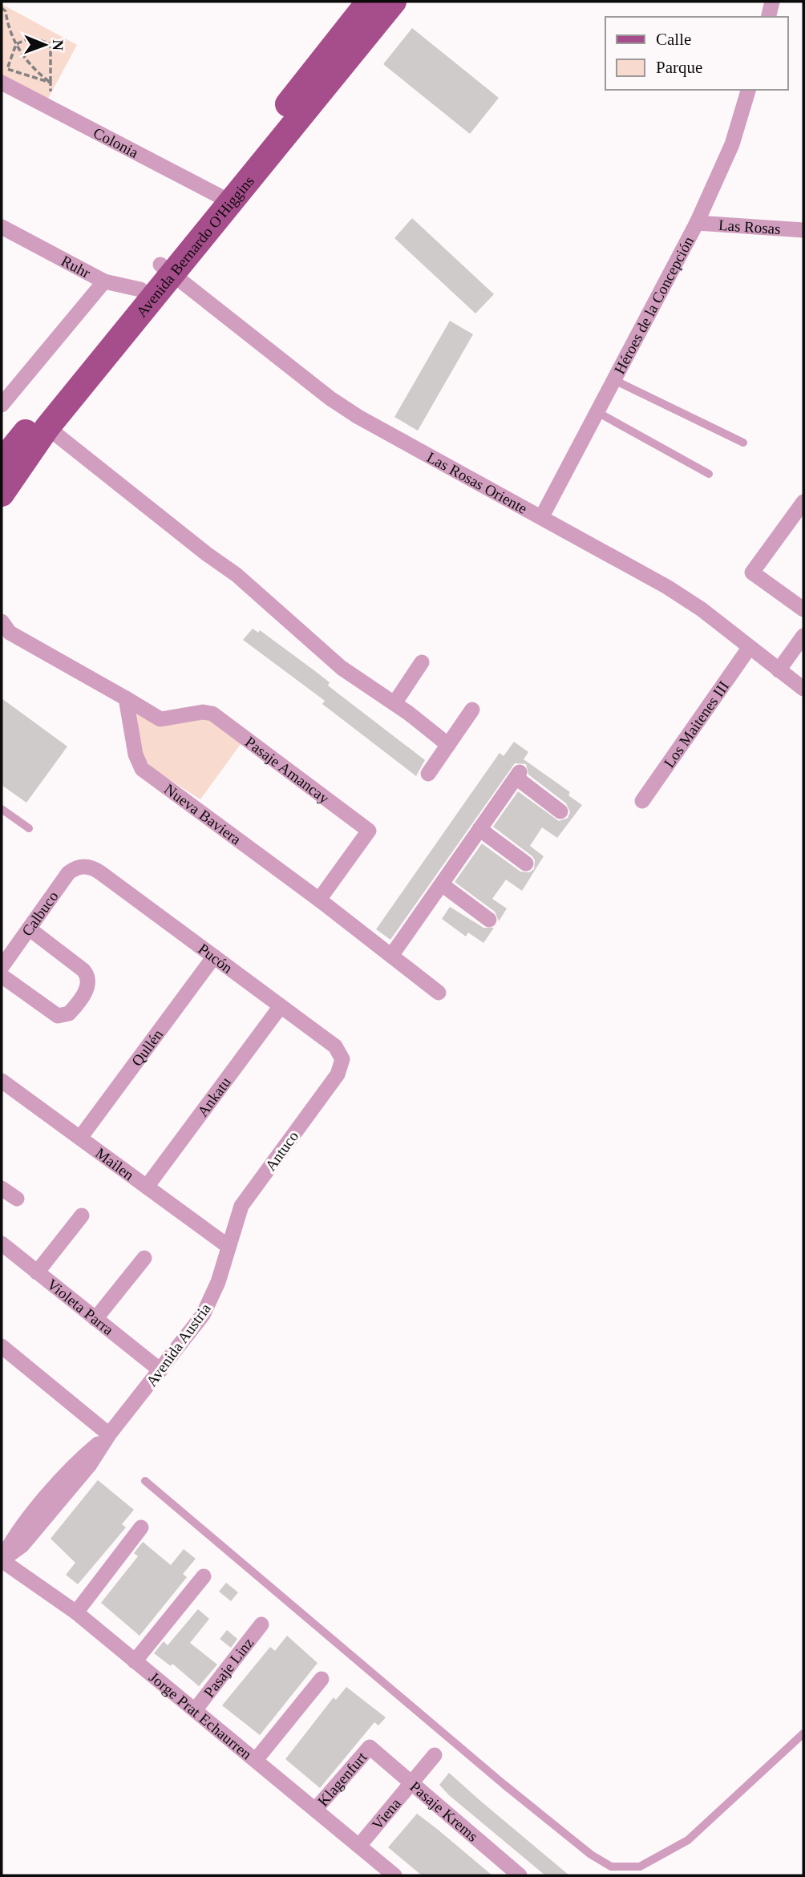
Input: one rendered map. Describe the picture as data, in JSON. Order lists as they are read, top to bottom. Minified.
{"streets":{"main road":["Avenida Bernardo O'Higgins"],"street":["Colonia","Las Rosas","Ruhr","Héroes de la Concepción","Las Rosas Oriente","Los Maitenes III","Pasaje Amancay","Nueva Baviera","Calbuco","Pucón","Qullén","Ankatu","Antuco","Mailen","Violeta Parra","Avenida Austria","Pasaje Linz","Jorge Prat Echaurren","Klagenfurt","Pasaje Krems","Viena"]},"crossings":[["Colonia","Avenida Bernardo O'Higgins"],["Las Rosas","Héroes de la Concepción"],["Avenida Bernardo O'Higgins","Ruhr"],["Avenida Bernardo O'Higgins","Las Rosas Oriente"],["Héroes de la Concepción","Las Rosas Oriente"],["Las Rosas Oriente","Los Maitenes III"],["Pasaje Amancay","Nueva Baviera"],["Calbuco","Pucón"],["Pucón","Qullén"],["Pucón","Ankatu"],["Pucón","Antuco"],["Qullén","Mailen"],["Ankatu","Mailen"],["Antuco","Mailen"],["Antuco","Avenida Austria"],["Mailen","Avenida Austria"],["Violeta Parra","Avenida Austria"],["Avenida Austria","Jorge Prat Echaurren"],["Pasaje Linz","Jorge Prat Echaurren"],["Jorge Prat Echaurren","Klagenfurt"],["Jorge Prat Echaurren","Viena"],["Klagenfurt","Pasaje Krems"],["Pasaje Krems","Viena"]],"legend":["Calle","Parque"],"north":"right"}
